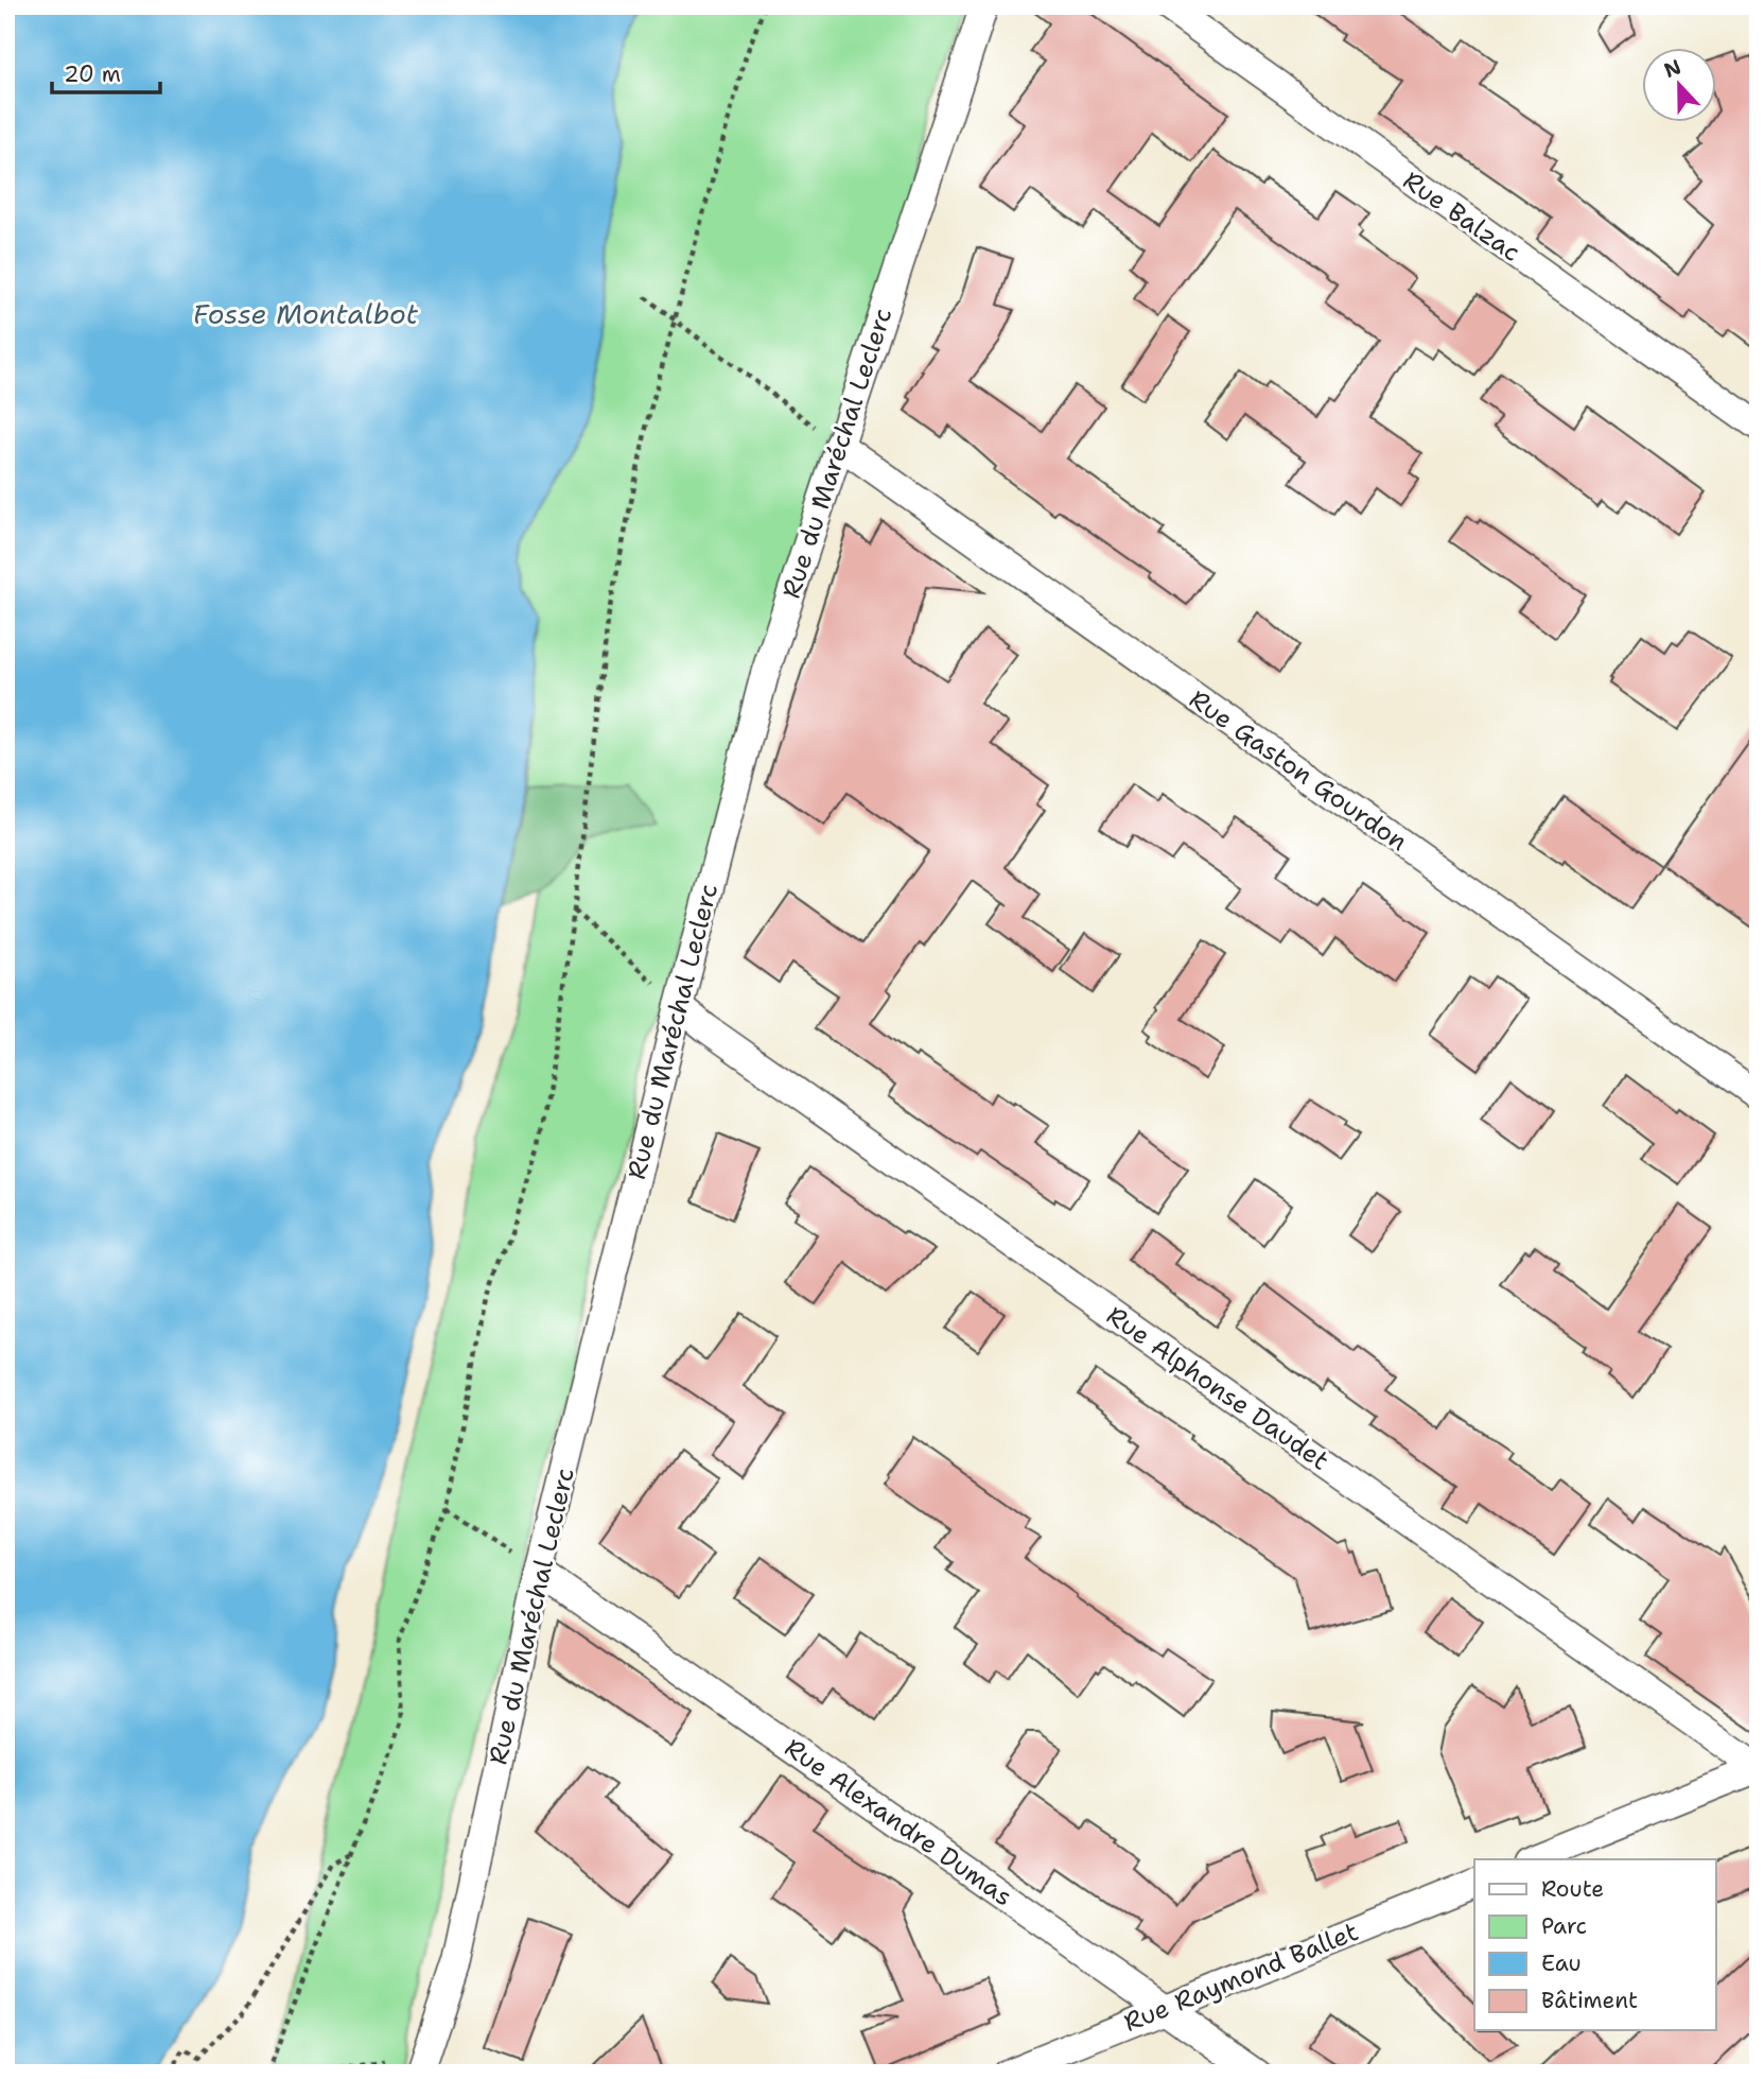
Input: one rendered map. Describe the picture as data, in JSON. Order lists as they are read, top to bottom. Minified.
{"streets":{"street":["Rue Balzac","Rue du Maréchal Leclerc","Rue Gaston Gourdon","Rue Alphonse Daudet","Rue Alexandre Dumas","Rue Raymond Ballet"]},"crossings":[["Rue du Maréchal Leclerc","Rue Gaston Gourdon"],["Rue du Maréchal Leclerc","Rue Alphonse Daudet"],["Rue du Maréchal Leclerc","Rue Alexandre Dumas"],["Rue Alexandre Dumas","Rue Raymond Ballet"]],"water":["Fosse Montalbot"],"legend":["Route","Parc","Eau","Bâtiment"],"scale_bar":"20 m","north":"top"}
